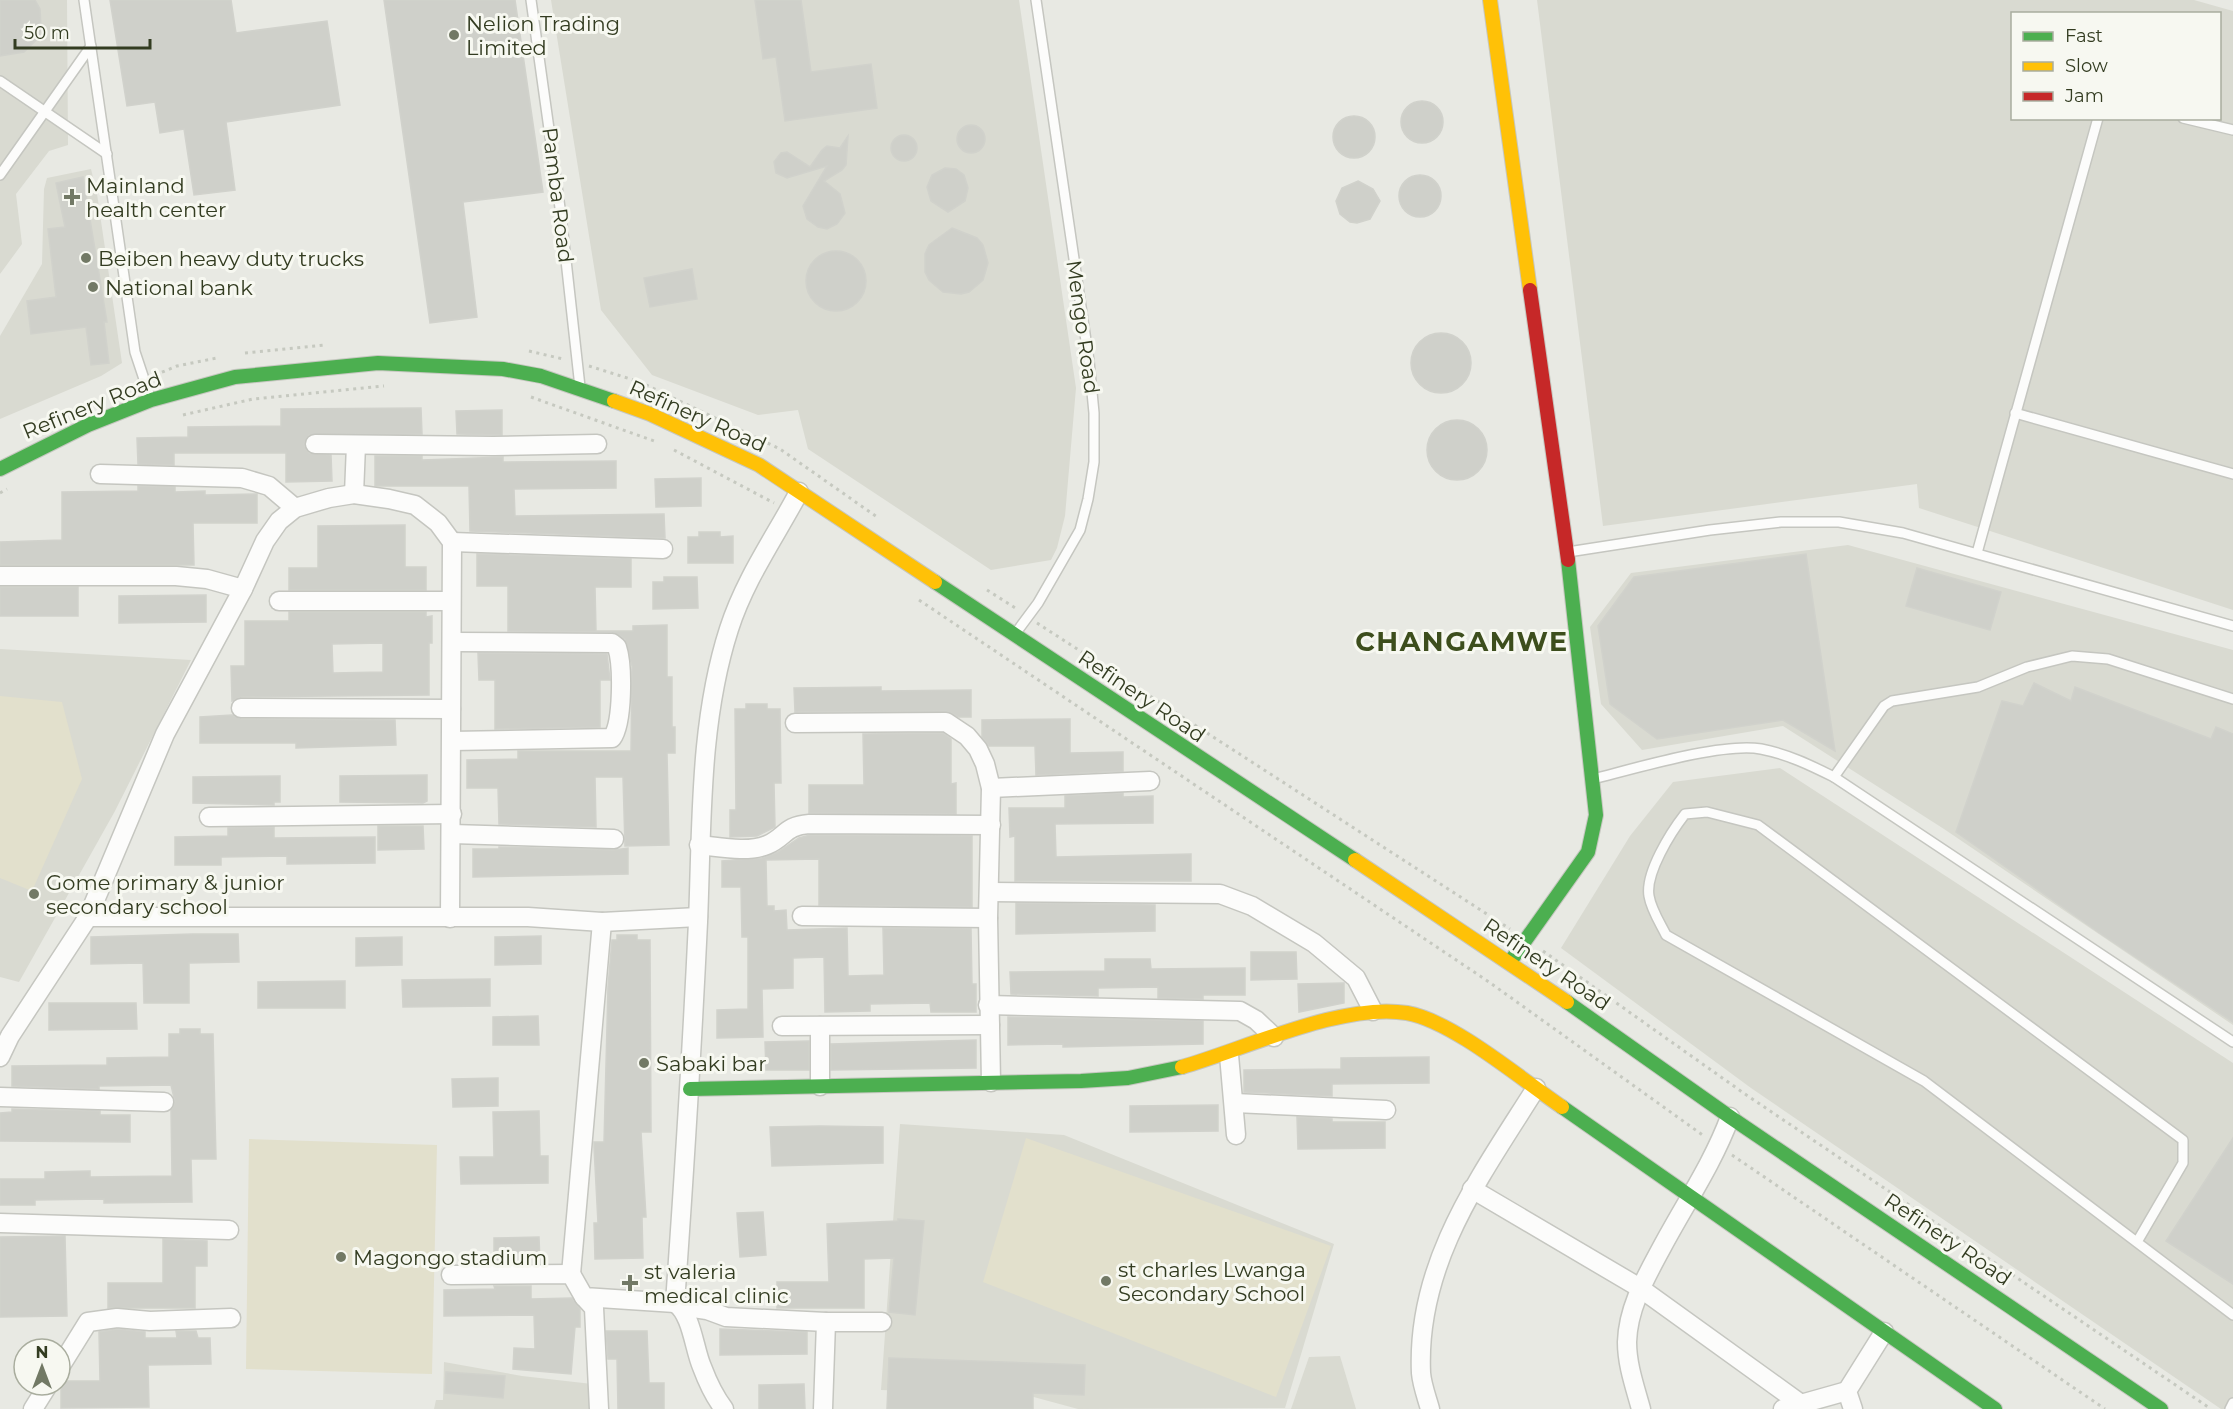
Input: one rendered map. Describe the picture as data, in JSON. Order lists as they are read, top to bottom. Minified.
{"streets":{"main road":["Refinery Road"],"lane":["Pamba Road","Mengo Road"]},"crossings":[["Pamba Road","Refinery Road"],["Mengo Road","Refinery Road"]],"districts":["CHANGAMWE"],"places":{"other":["Nelion Trading Limited","Beiben heavy duty trucks","National bank","Gome primary & junior secondary school","Sabaki bar","Magongo stadium","st charles Lwanga Secondary School"],"health":["Mainland health center","st valeria medical clinic"]},"legend":["Fast","Slow","Jam"],"scale_bar":"50 m","north":"top"}
